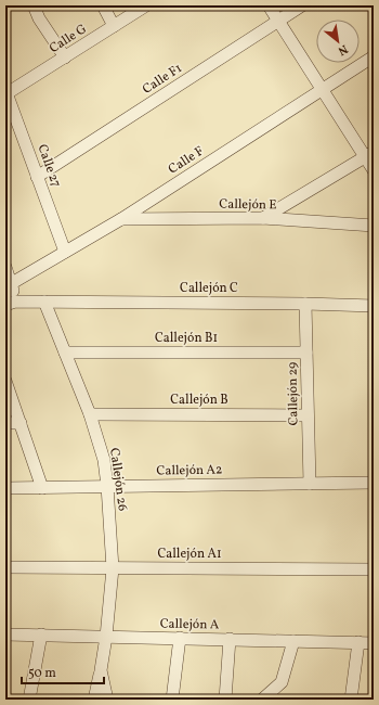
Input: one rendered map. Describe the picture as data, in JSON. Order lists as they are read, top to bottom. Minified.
{"streets":{"street":["Calle G","Calle F1","Calle F","Calle 27","Callejón E","Callejón C","Callejón B1","Callejón 29","Callejón B","Callejón A2","Callejón 26","Callejón A1","Callejón A"]},"crossings":[["Calle G","Calle 27"],["Calle F1","Calle 27"],["Calle F","Calle 27"],["Calle F","Callejón E"],["Callejón C","Callejón 29"],["Callejón C","Callejón 26"],["Callejón B1","Callejón 29"],["Callejón B1","Callejón 26"],["Callejón 29","Callejón B"],["Callejón 29","Callejón A2"],["Callejón B","Callejón 26"],["Callejón A2","Callejón 26"],["Callejón 26","Callejón A1"],["Callejón 26","Callejón A"]],"scale_bar":"50 m","north":"bottom right"}
